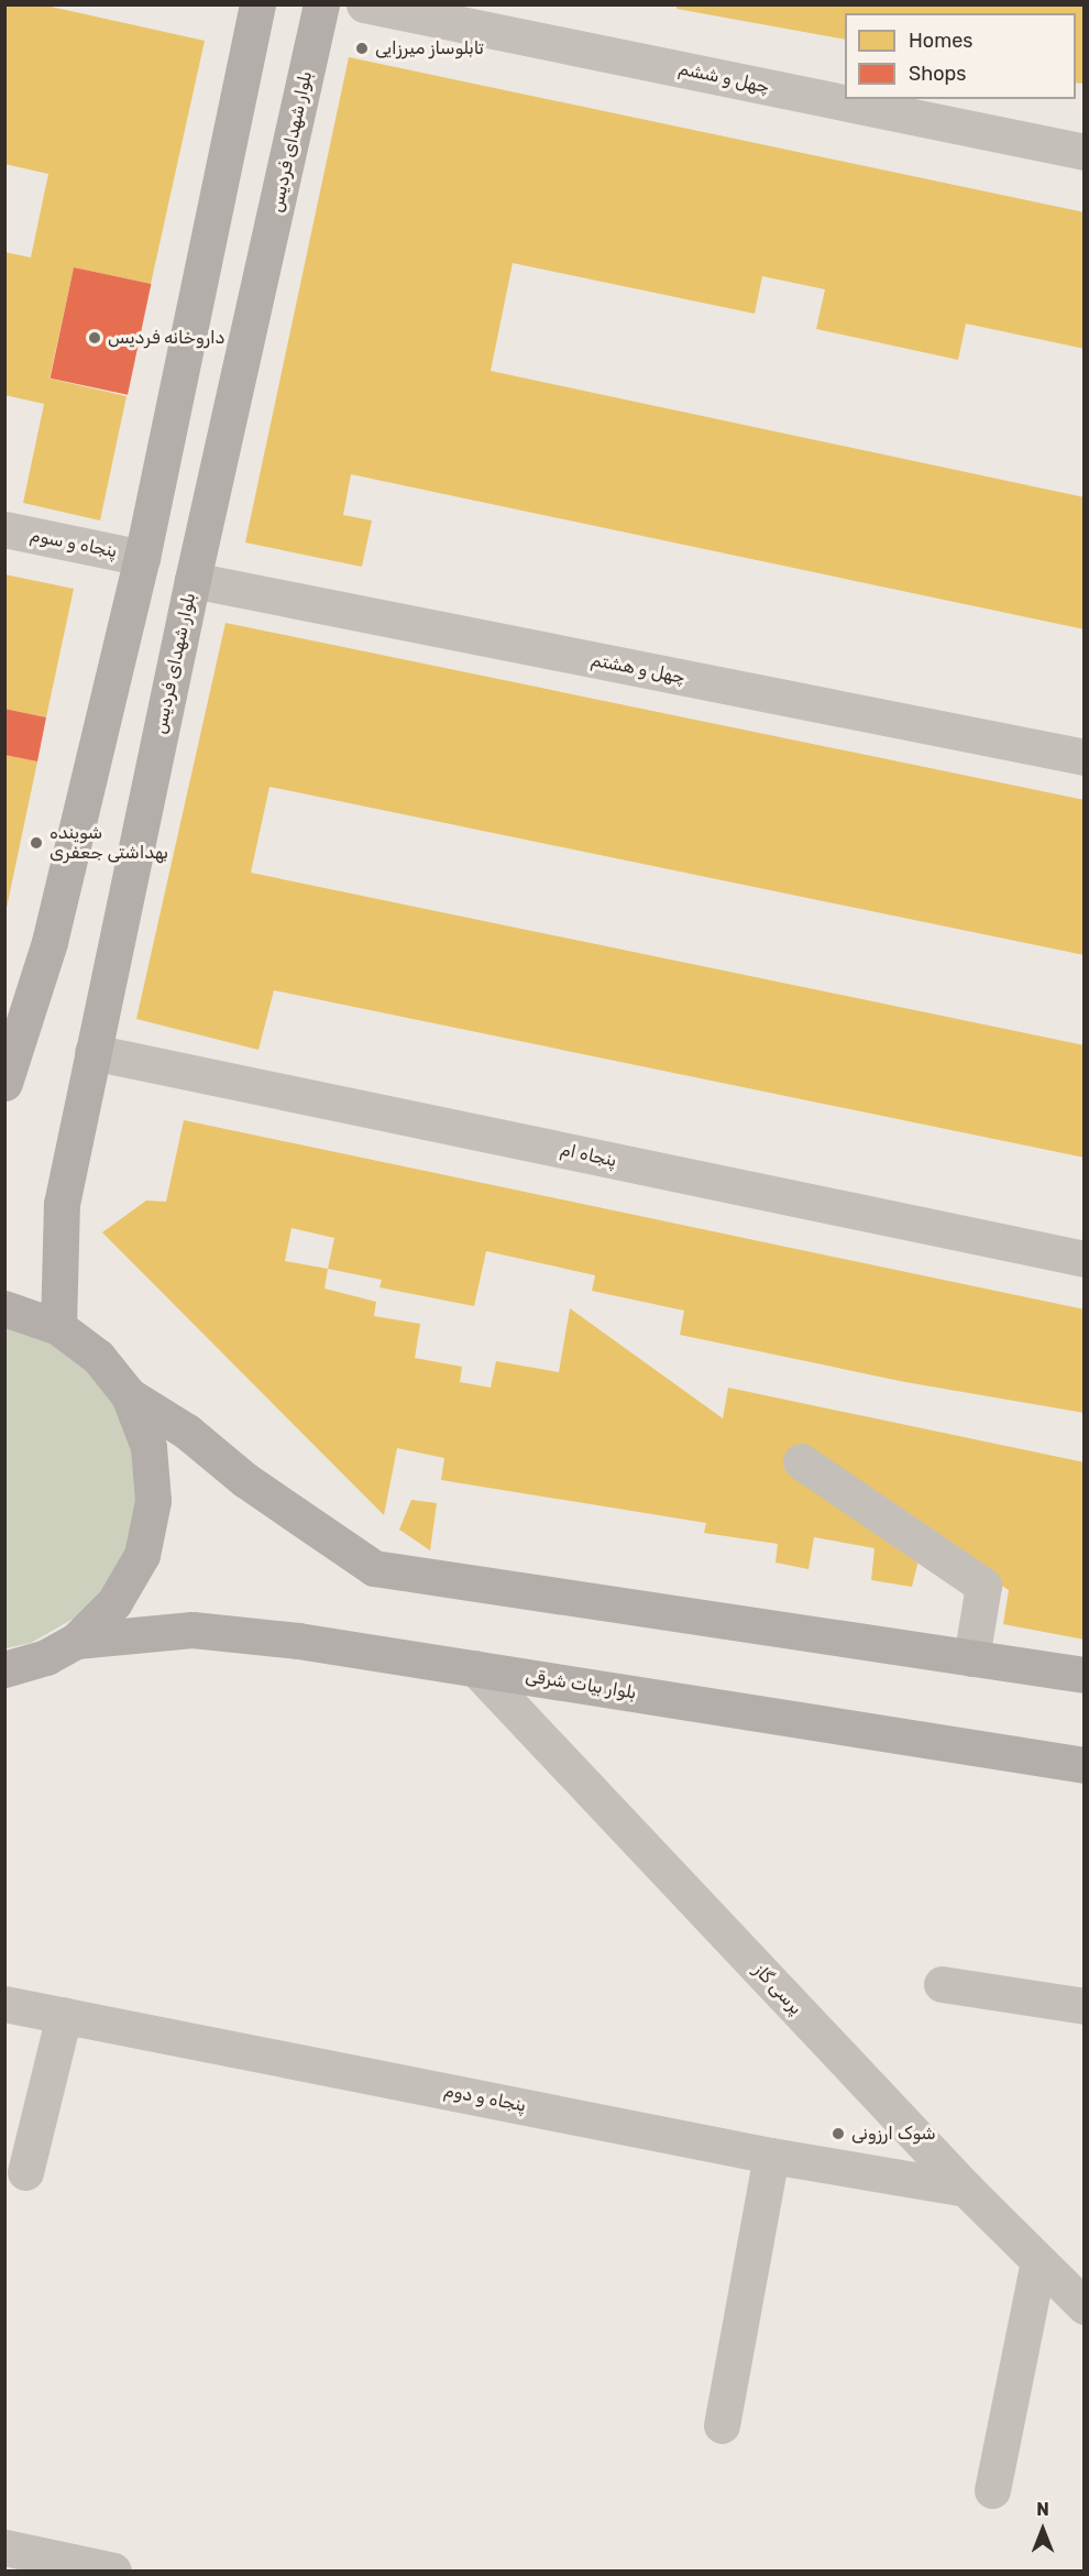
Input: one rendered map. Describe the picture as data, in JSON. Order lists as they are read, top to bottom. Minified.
{"streets":{"main road":["بلوار شهدای فردیس","بلوار بیات شرقی"],"street":["چهل و ششم","پنجاه و سوم","چهل و هشتم","پنجاه ام","پرسی گاز","پنجاه و دوم"]},"crossings":[["بلوار شهدای فردیس","چهل و هشتم"],["بلوار شهدای فردیس","پنجاه ام"],["بلوار بیات شرقی","پرسی گاز"],["پرسی گاز","پنجاه و دوم"]],"places":["تابلوساز میرزایی","داروخانه فردیس","شوینده بهداشتی جعفری","شوک ارزونی"],"legend":["Homes","Shops"],"north":"top"}
